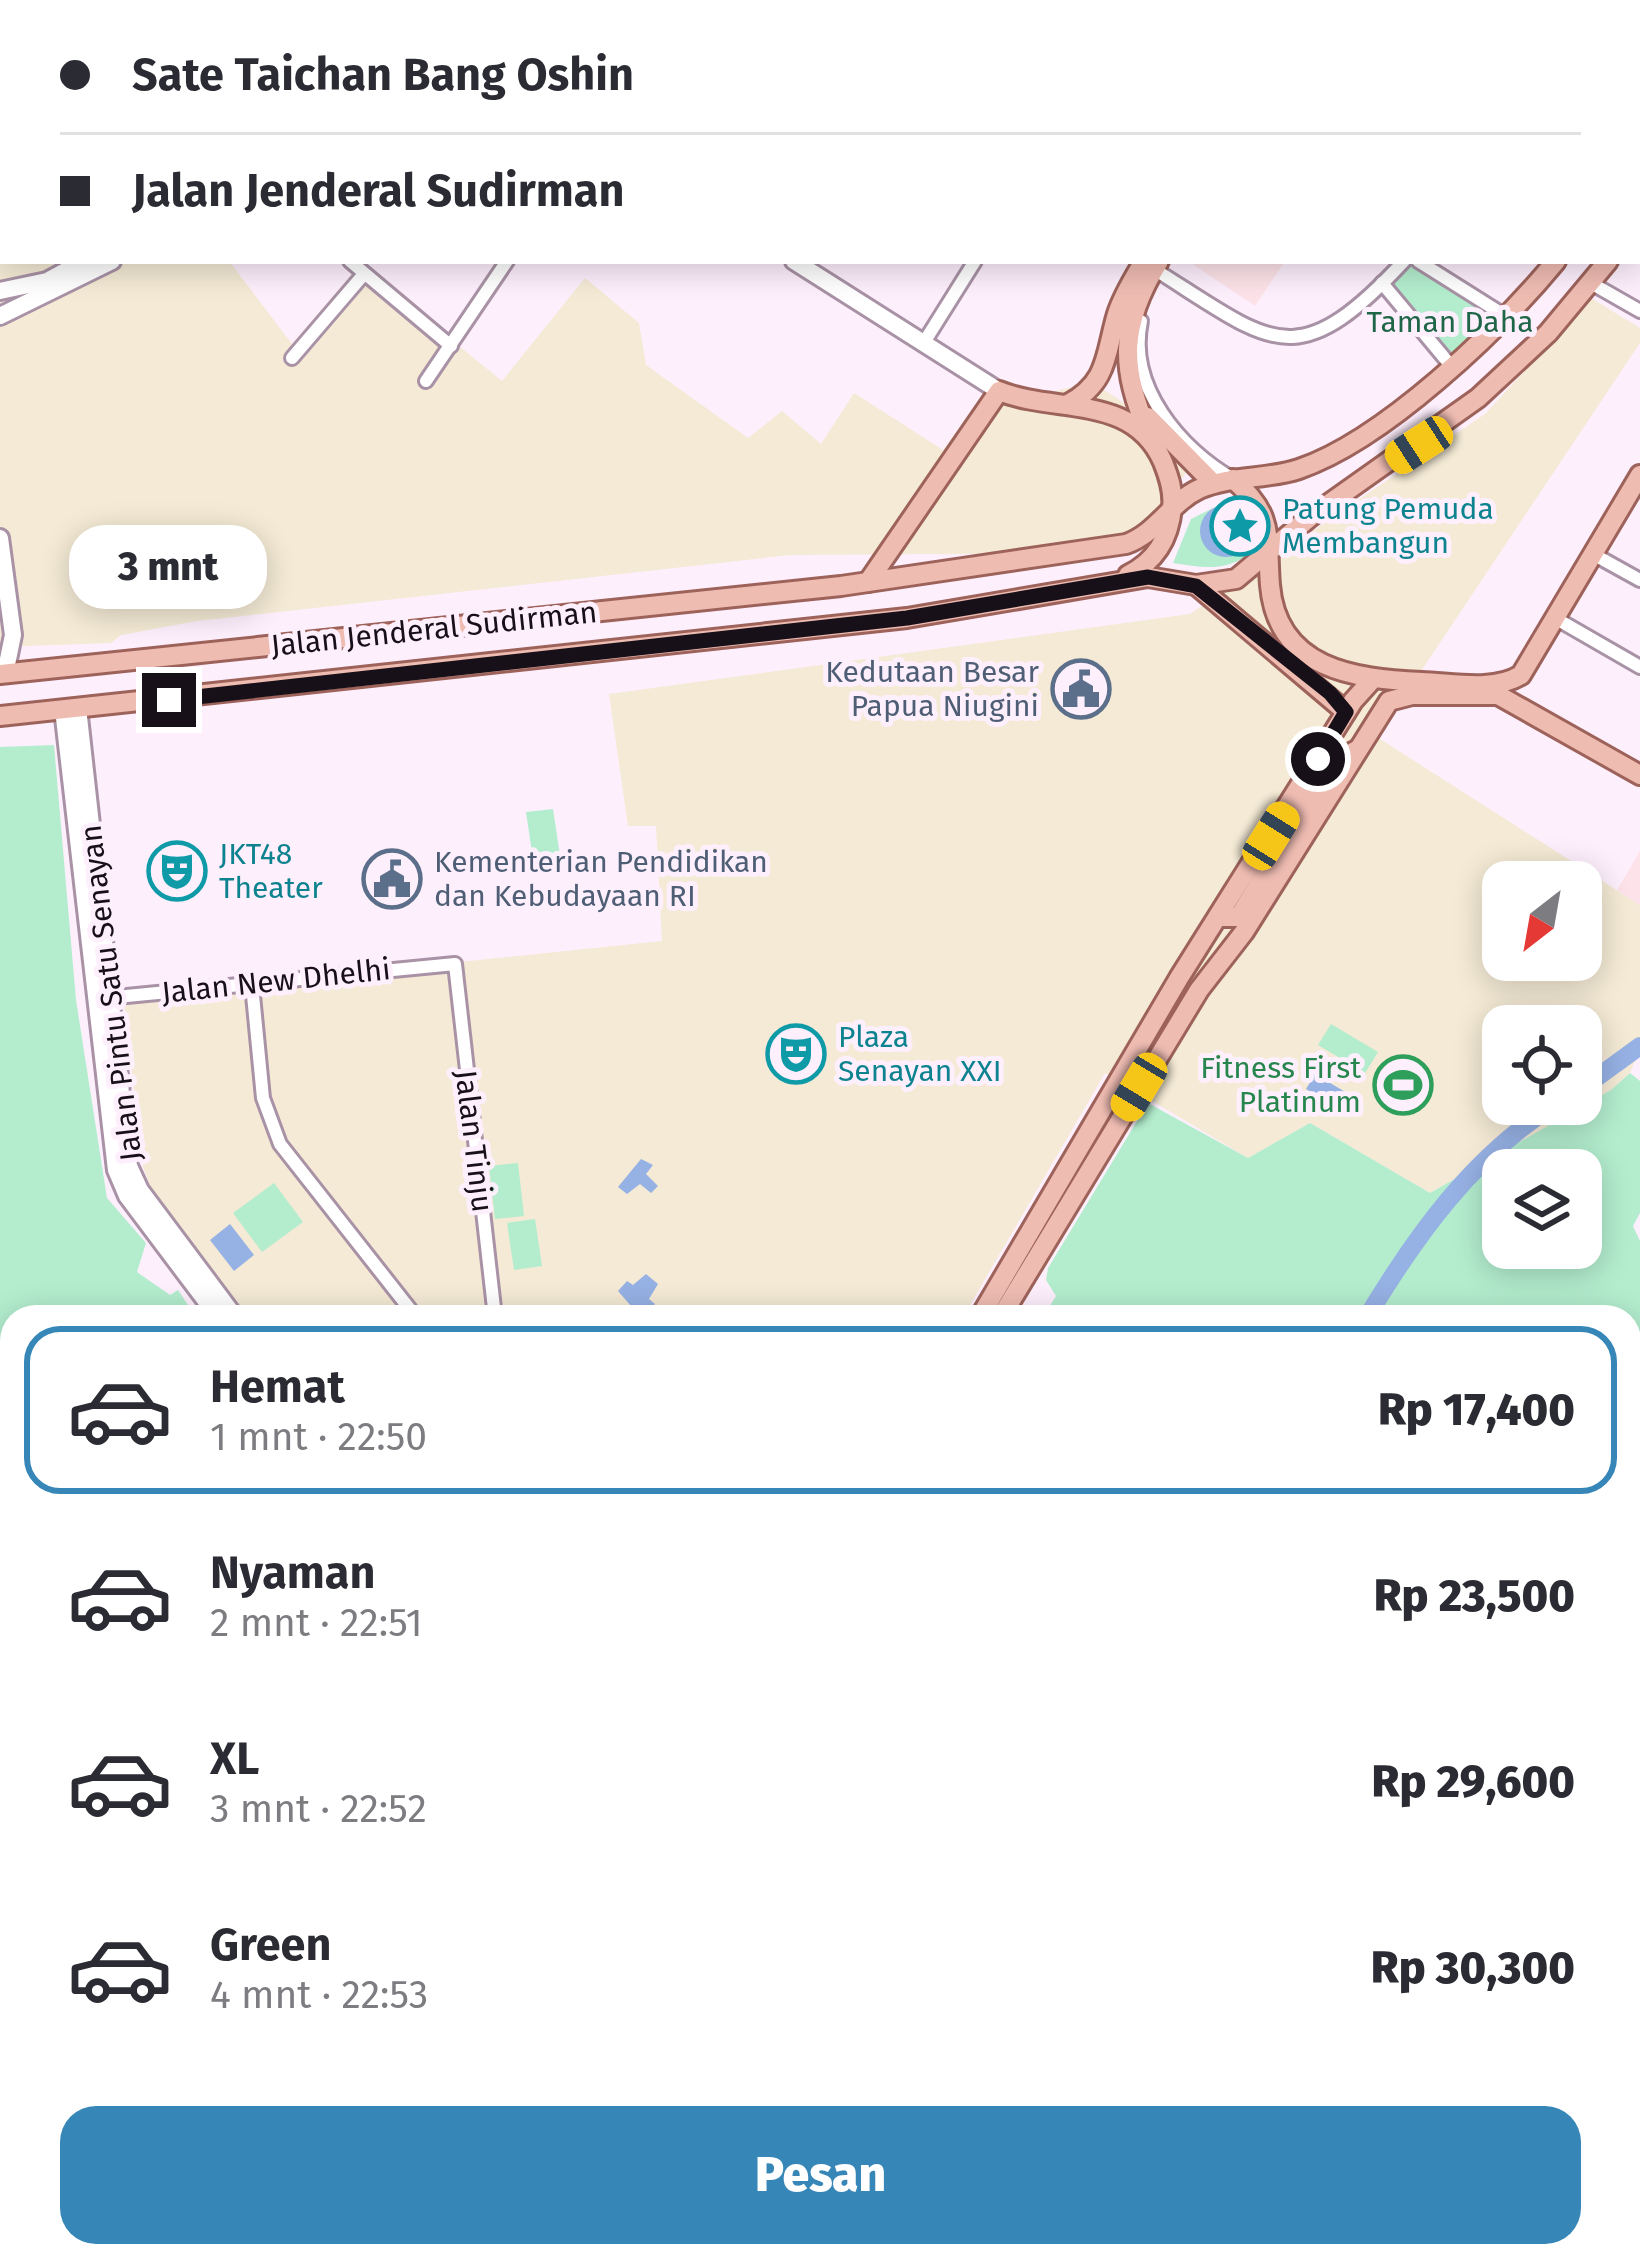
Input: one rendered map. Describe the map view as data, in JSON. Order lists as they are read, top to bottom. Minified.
{"streets":{"main road":["Jalan Jenderal Sudirman","Jalan Pintu Satu Senayan"],"street":["Jalan New Dhelhi","Jalan Tinju"]},"crossings":[["Jalan Jenderal Sudirman","Jalan Pintu Satu Senayan"],["Jalan New Dhelhi","Jalan Pintu Satu Senayan"],["Jalan New Dhelhi","Jalan Tinju"]],"parks":["Taman Daha"],"places":{"place":["Patung Pemuda Membangun"],"public building":["Kedutaan Besar Papua Niugini","Kementerian Pendidikan dan Kebudayaan RI"],"theatre":["JKT48 Theater","Plaza Senayan XXI"],"sports":["Fitness First Platinum"]},"north":"bottom left","page":{"banner":["Sate Taichan Bang Oshin","Jalan Jenderal Sudirman"],"bubble":"3 mnt","list":[{"name":"Hemat","note":"1 mnt · 22:50","value":"Rp 17,400"},{"name":"Nyaman","note":"2 mnt · 22:51","value":"Rp 23,500"},{"name":"XL","note":"3 mnt · 22:52","value":"Rp 29,600"},{"name":"Green","note":"4 mnt · 22:53","value":"Rp 30,300"}],"buttons":"Pesan"}}
